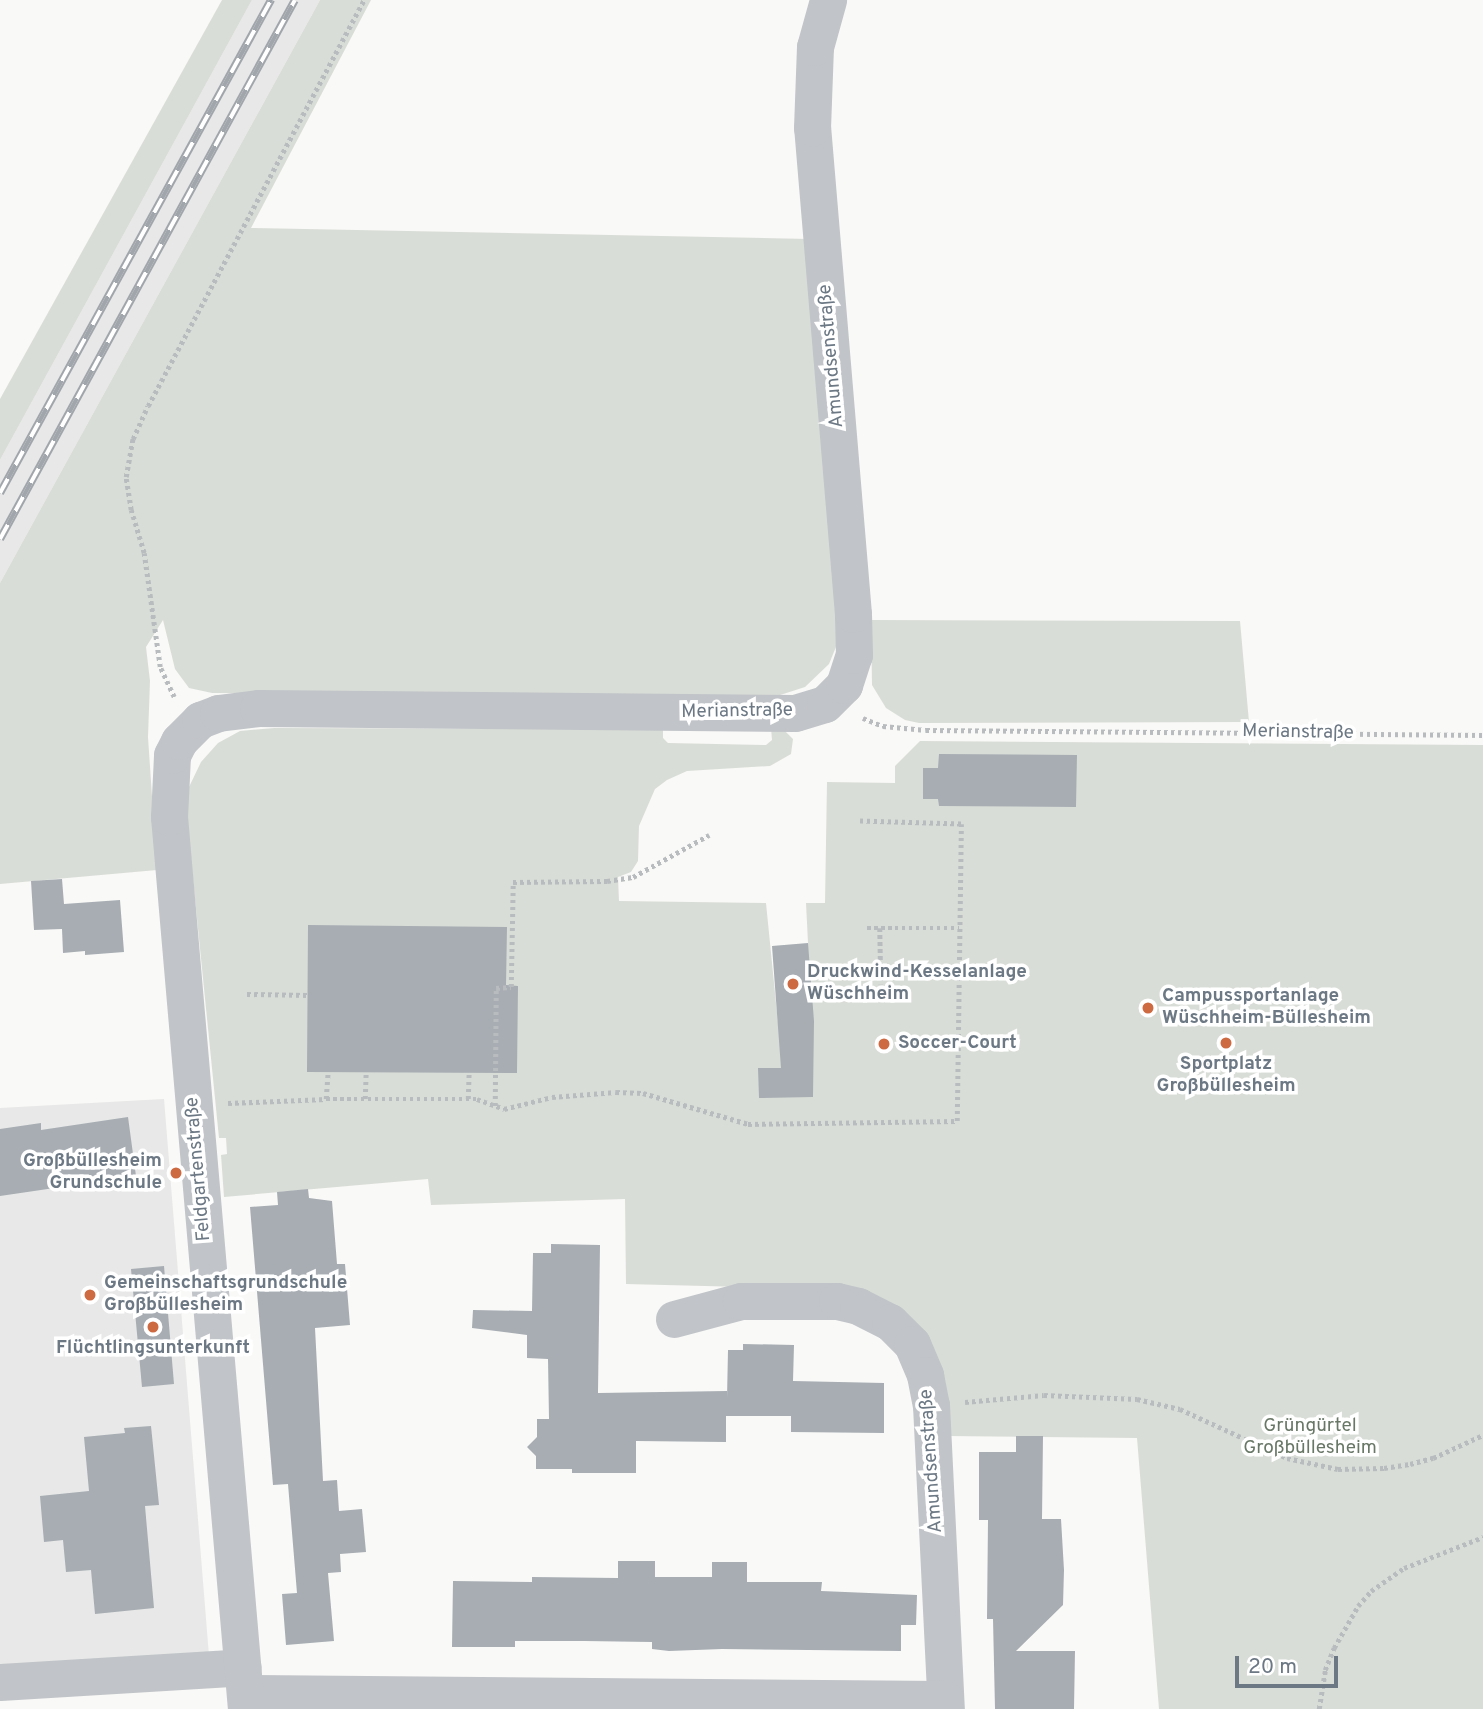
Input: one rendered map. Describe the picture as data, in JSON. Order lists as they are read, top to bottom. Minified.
{"streets":{"street":["Amundsenstraße","Merianstraße","Feldgartenstraße"]},"crossings":[["Amundsenstraße","Merianstraße"],["Merianstraße","Feldgartenstraße"]],"parks":["Grüngürtel Großbüllesheim"],"places":["Druckwind-Kesselanlage Wüschheim","Campussportanlage Wüschheim-Büllesheim","Sportplatz Großbüllesheim","Soccer-Court","Großbüllesheim Grundschule","Gemeinschaftsgrundschule Großbüllesheim","Flüchtlingsunterkunft"],"scale_bar":"20 m"}
